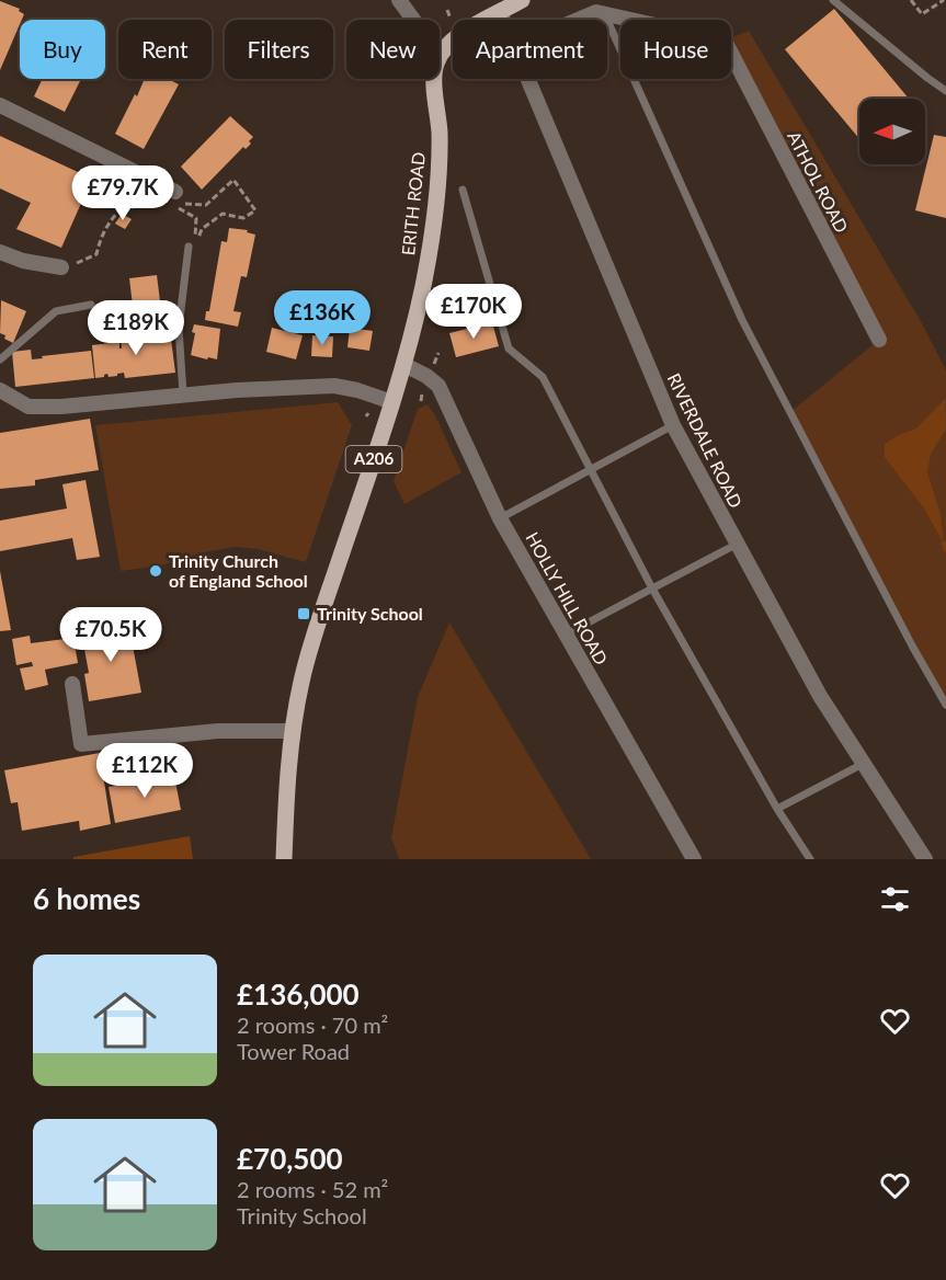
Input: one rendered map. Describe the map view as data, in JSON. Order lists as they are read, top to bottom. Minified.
{"streets":{"main road":["ERITH ROAD","A206"],"street":["ATHOL ROAD","RIVERDALE ROAD","HOLLY HILL ROAD"]},"crossings":[["ERITH ROAD","HOLLY HILL ROAD"]],"places":{"other":["Trinity Church of England School"],"transit":["Trinity School"]},"north":"left","page":{"chip":["Buy","Rent","Filters","New","Apartment","House"],"price":["£79.7K","£170K","£136K","£189K","£70.5K","£112K"],"heading":"6 homes","list":[{"name":"£136,000","note":"2 rooms · 70 m² · Tower Road"},{"name":"£70,500","note":"2 rooms · 52 m² · Trinity School"}]}}
